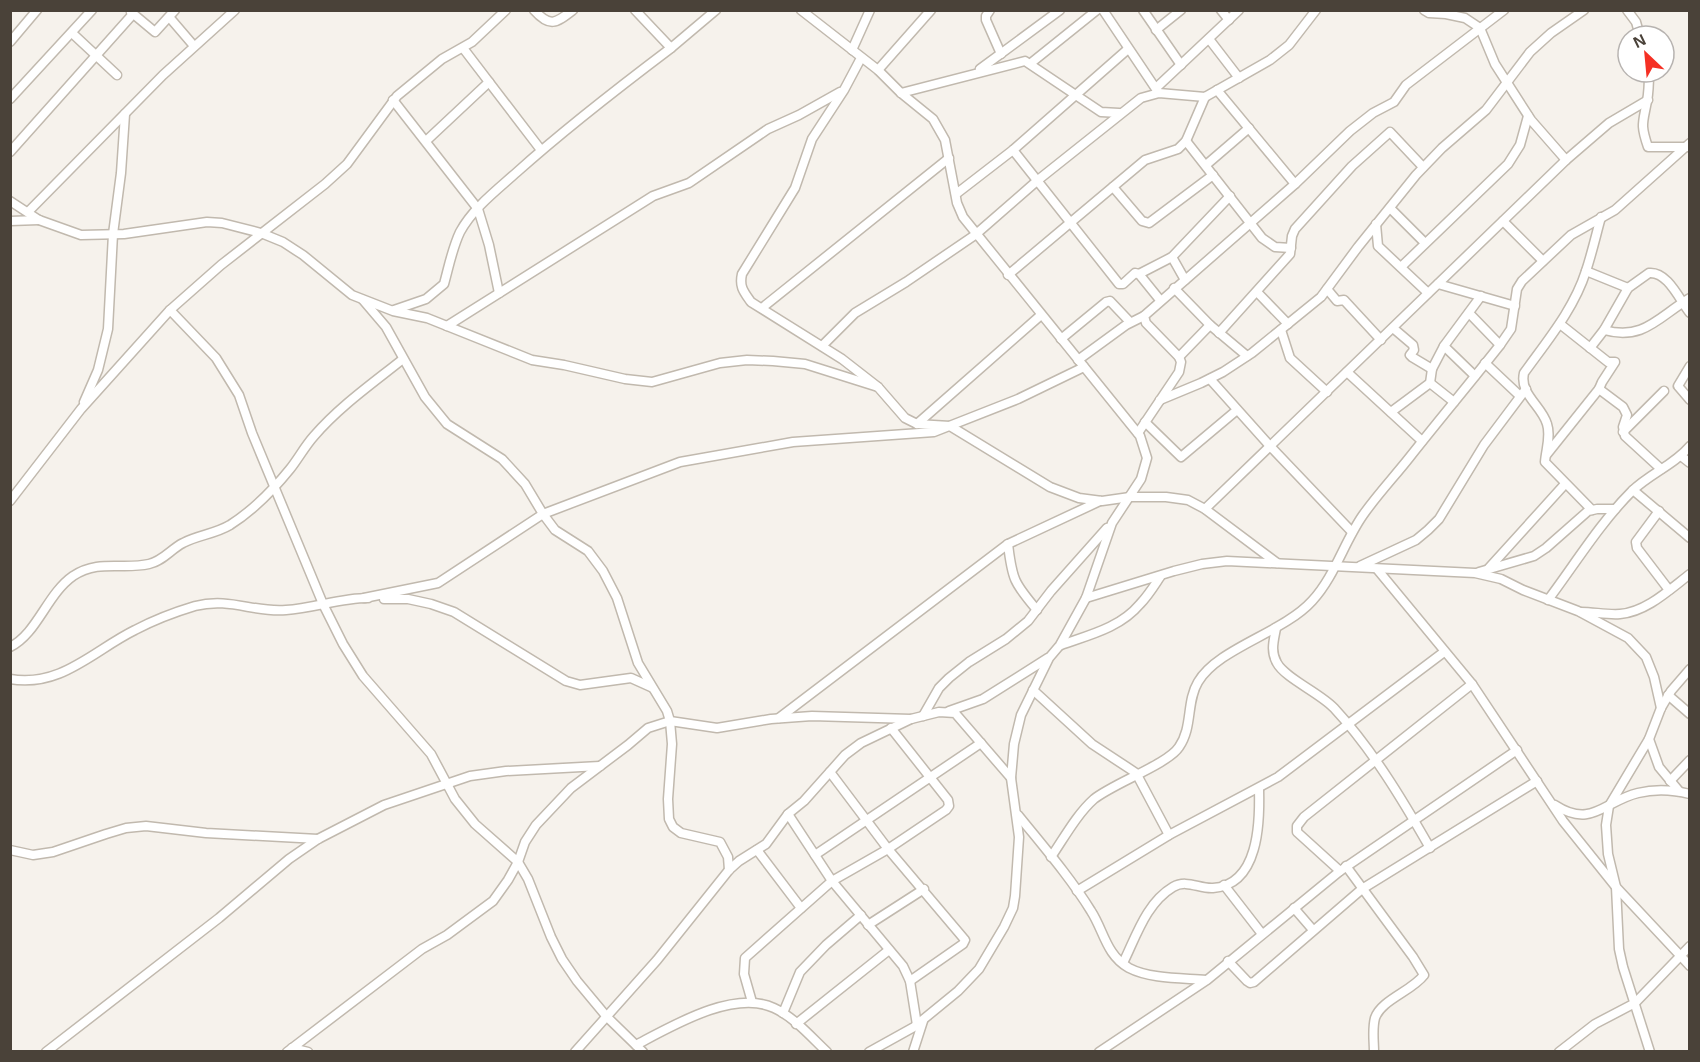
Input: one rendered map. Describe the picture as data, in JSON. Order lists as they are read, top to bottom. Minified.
{"north":"top left"}
